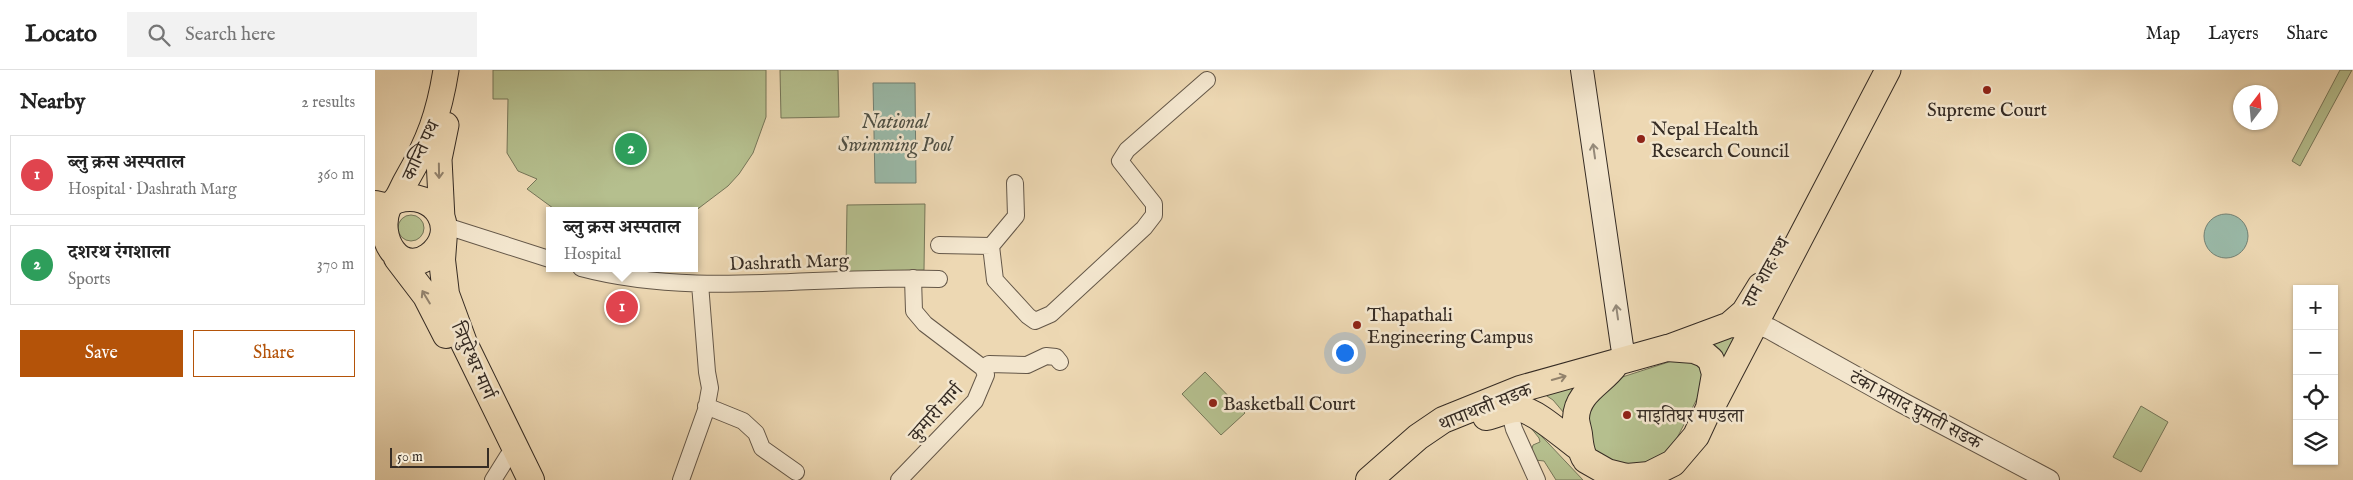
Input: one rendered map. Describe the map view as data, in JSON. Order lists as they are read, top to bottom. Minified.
{"streets":{"highway":["त्रिपुरेश्वर मार्ग","थापाथली सडक"],"main road":["कान्ति पथ","राम शाह पथ"],"street":["Dashrath Marg","टंका प्रसाद घुमती सडक","कुमारी मार्ग"]},"crossings":[["कान्ति पथ","त्रिपुरेश्वर मार्ग"],["राम शाह पथ","टंका प्रसाद घुमती सडक"]],"water":["National Swimming Pool"],"places":["Supreme Court","Nepal Health Research Council","Thapathali Engineering Campus","Basketball Court","माइतिघर मण्डला"],"scale_bar":"50 m","north":"top","page":{"header":"Locato","search":"Search here","nav":["Map","Layers","Share"],"heading":["Nearby","2 results"],"pins":["2","1"],"list":[{"mark":"1","name":"ब्लु क्रस अस्पताल","note":"Hospital · Dashrath Marg","value":"360 m"},{"mark":"2","name":"दशरथ रंगशाला","note":"Sports","value":"370 m"}],"popup":["ब्लु क्रस अस्पताल","Hospital"],"map_buttons":["+","−"],"buttons":["Save","Share"],"scale":"50 m"}}
